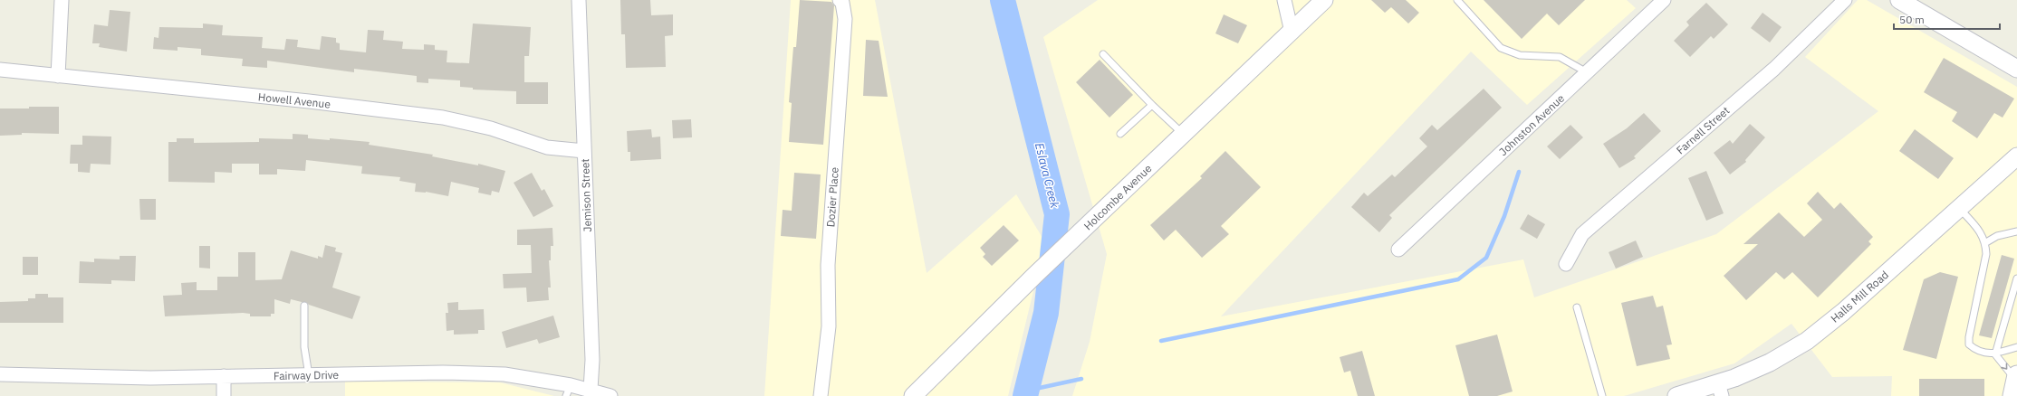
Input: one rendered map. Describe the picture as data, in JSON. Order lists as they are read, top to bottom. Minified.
{"streets":{"street":["Howell Avenue","Johnston Avenue","Farnell Street","Jemison Street","Dozier Place","Holcombe Avenue","Halls Mill Road","Fairway Drive"]},"crossings":[["Howell Avenue","Jemison Street"],["Jemison Street","Fairway Drive"]],"water":["Eslava Creek"],"scale_bar":"50 m"}
